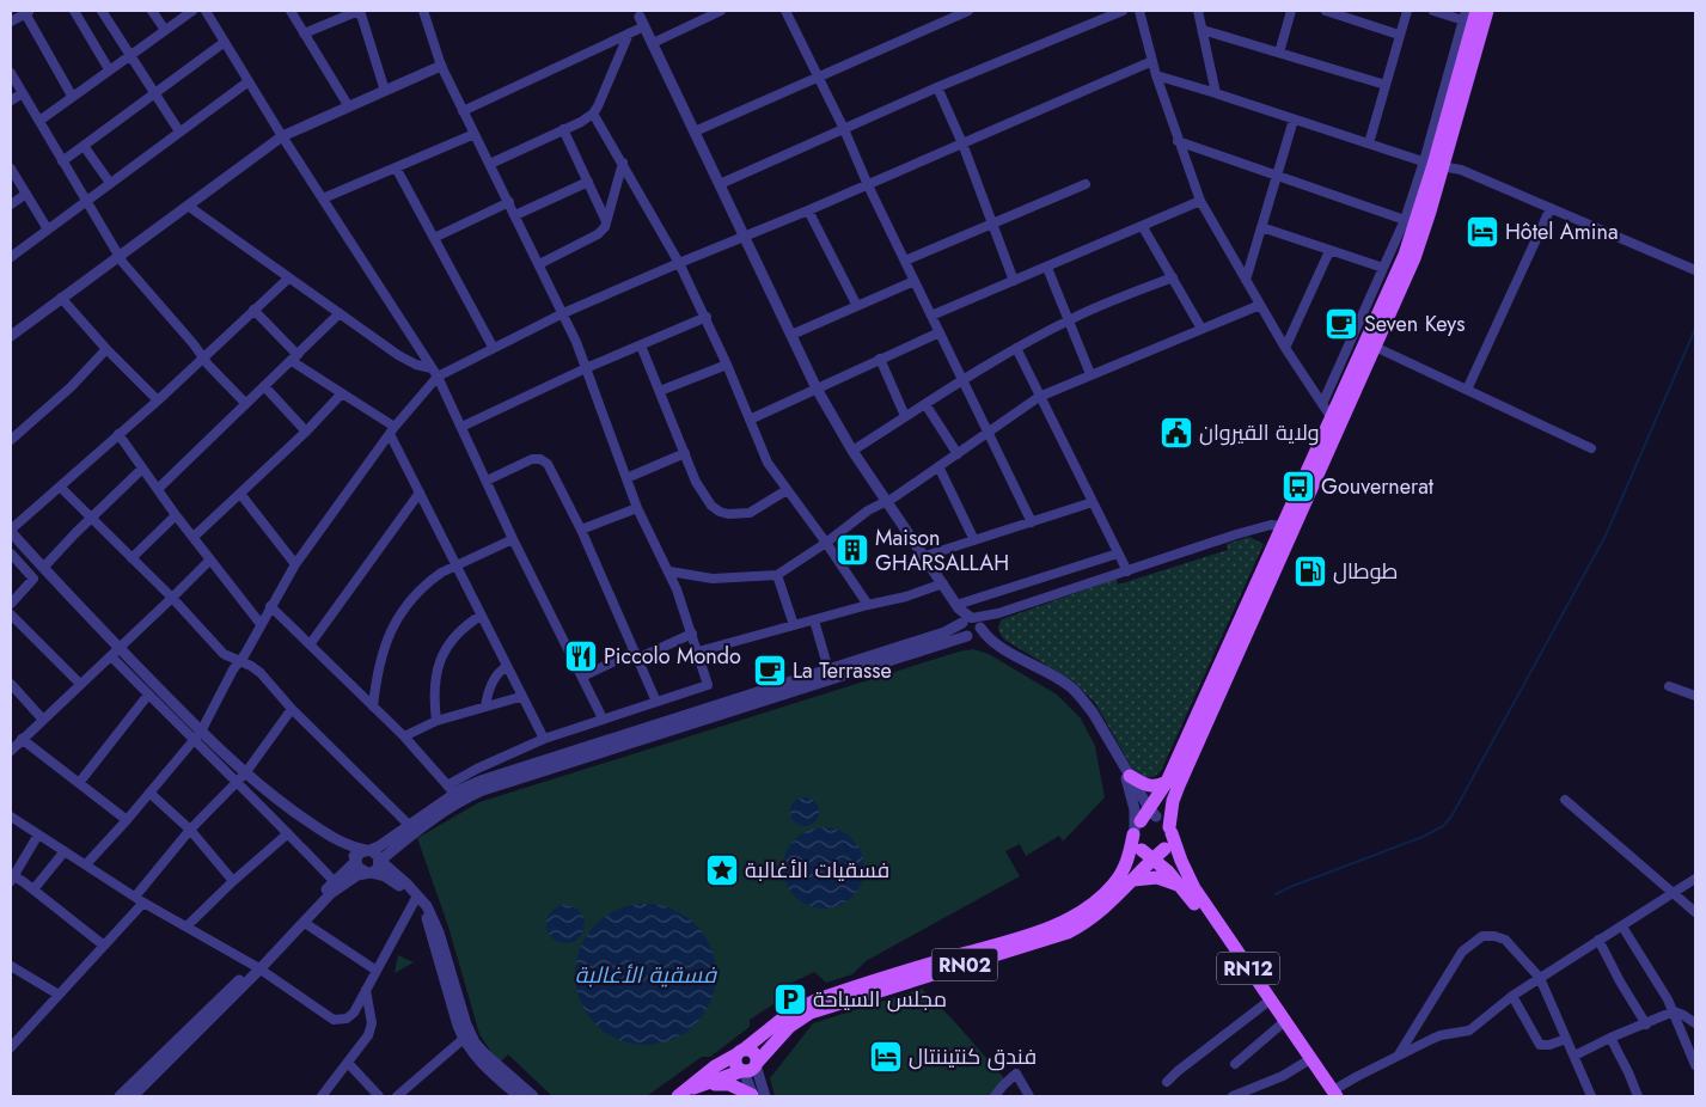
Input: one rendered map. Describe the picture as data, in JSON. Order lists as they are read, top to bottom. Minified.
{"streets":{"main road":["RN02","RN12"]},"crossings":[["RN02","RN12"]],"water":["فسقية الأغالبة"],"places":{"hotel":["Hôtel Amina","فندق كنتيننتال"],"cafe":["Seven Keys","La Terrasse"],"public building":["ولاية القيروان"],"bus stop":["Gouvernerat"],"building":["Maison GHARSALLAH"],"fuel station":["طوطال"],"restaurant":["Piccolo Mondo"],"place":["فسقيات الأغالبة"],"parking":["مجلس السياحة"]}}
